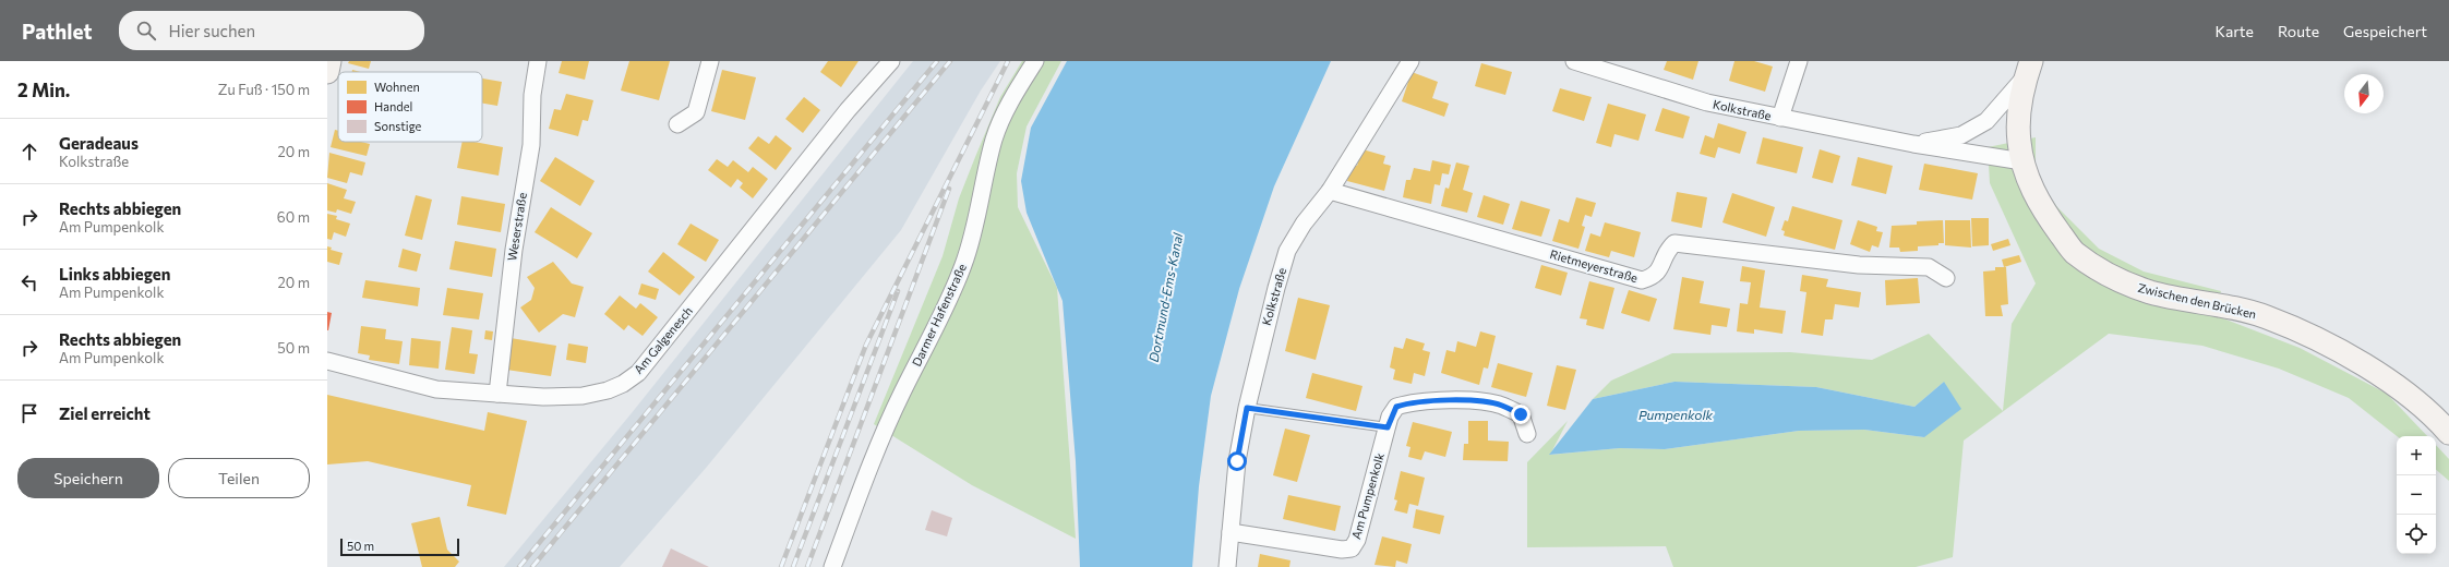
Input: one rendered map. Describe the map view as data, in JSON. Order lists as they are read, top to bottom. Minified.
{"streets":{"street":["Kolkstraße","Weserstraße","Rietmeyerstraße","Zwischen den Brücken","Darmer Hafenstraße","Am Galgenesch","Am Pumpenkolk"]},"crossings":[["Kolkstraße","Rietmeyerstraße"],["Kolkstraße","Zwischen den Brücken"],["Kolkstraße","Am Pumpenkolk"],["Weserstraße","Am Galgenesch"]],"water":["Dortmund-Ems-Kanal","Pumpenkolk"],"legend":["Wohnen","Handel","Sonstige"],"scale_bar":"50 m","north":"bottom","page":{"header":"Pathlet","search":"Hier suchen","nav":["Karte","Route","Gespeichert"],"heading":["2 Min.","Zu Fuß · 150 m"],"list":[["Geradeaus","Kolkstraße","20 m"],["Rechts abbiegen","Am Pumpenkolk","60 m"],["Links abbiegen","Am Pumpenkolk","20 m"],["Rechts abbiegen","Am Pumpenkolk","50 m"],"Ziel erreicht"],"map_buttons":["+","−"],"buttons":["Speichern","Teilen"],"scale":"50 m"}}
